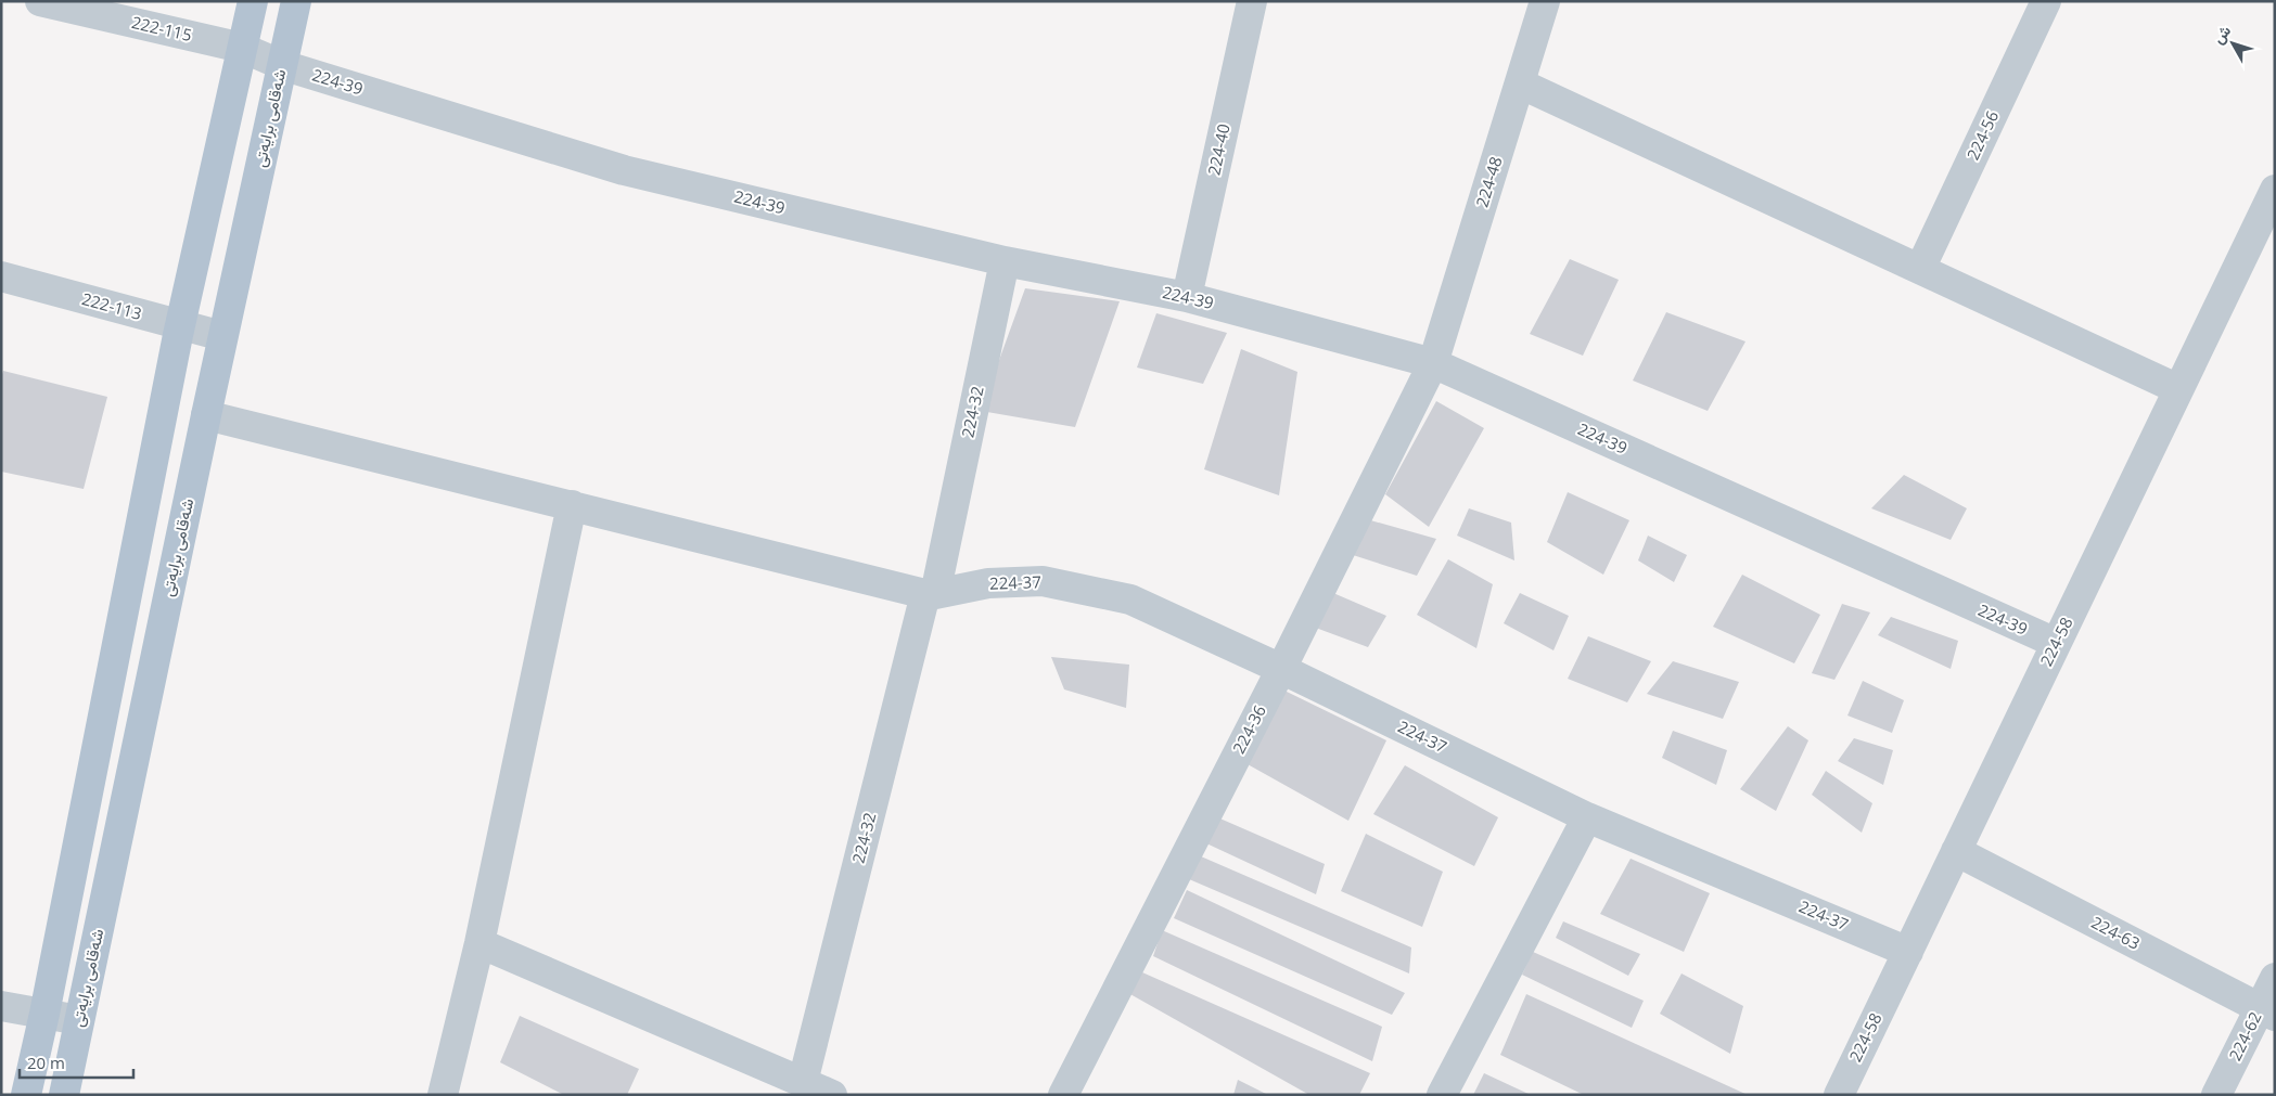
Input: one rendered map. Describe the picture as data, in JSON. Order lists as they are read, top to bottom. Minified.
{"streets":{"main road":["شەقامی برایەتی"],"street":["222-115","224-39","224-56","224-40","224-48","222-113","224-32","224-37","224-58","224-36","224-63","224-62"]},"crossings":[["222-115","224-39"],["222-115","شەقامی برایەتی"],["224-39","شەقامی برایەتی"],["224-39","224-40"],["224-39","224-48"],["224-39","224-32"],["224-39","224-58"],["224-39","224-36"],["شەقامی برایەتی","222-113"],["224-48","224-36"],["224-32","224-37"],["224-37","224-58"],["224-37","224-36"],["224-58","224-63"],["224-63","224-62"]],"scale_bar":"20 m","north":"top left"}
